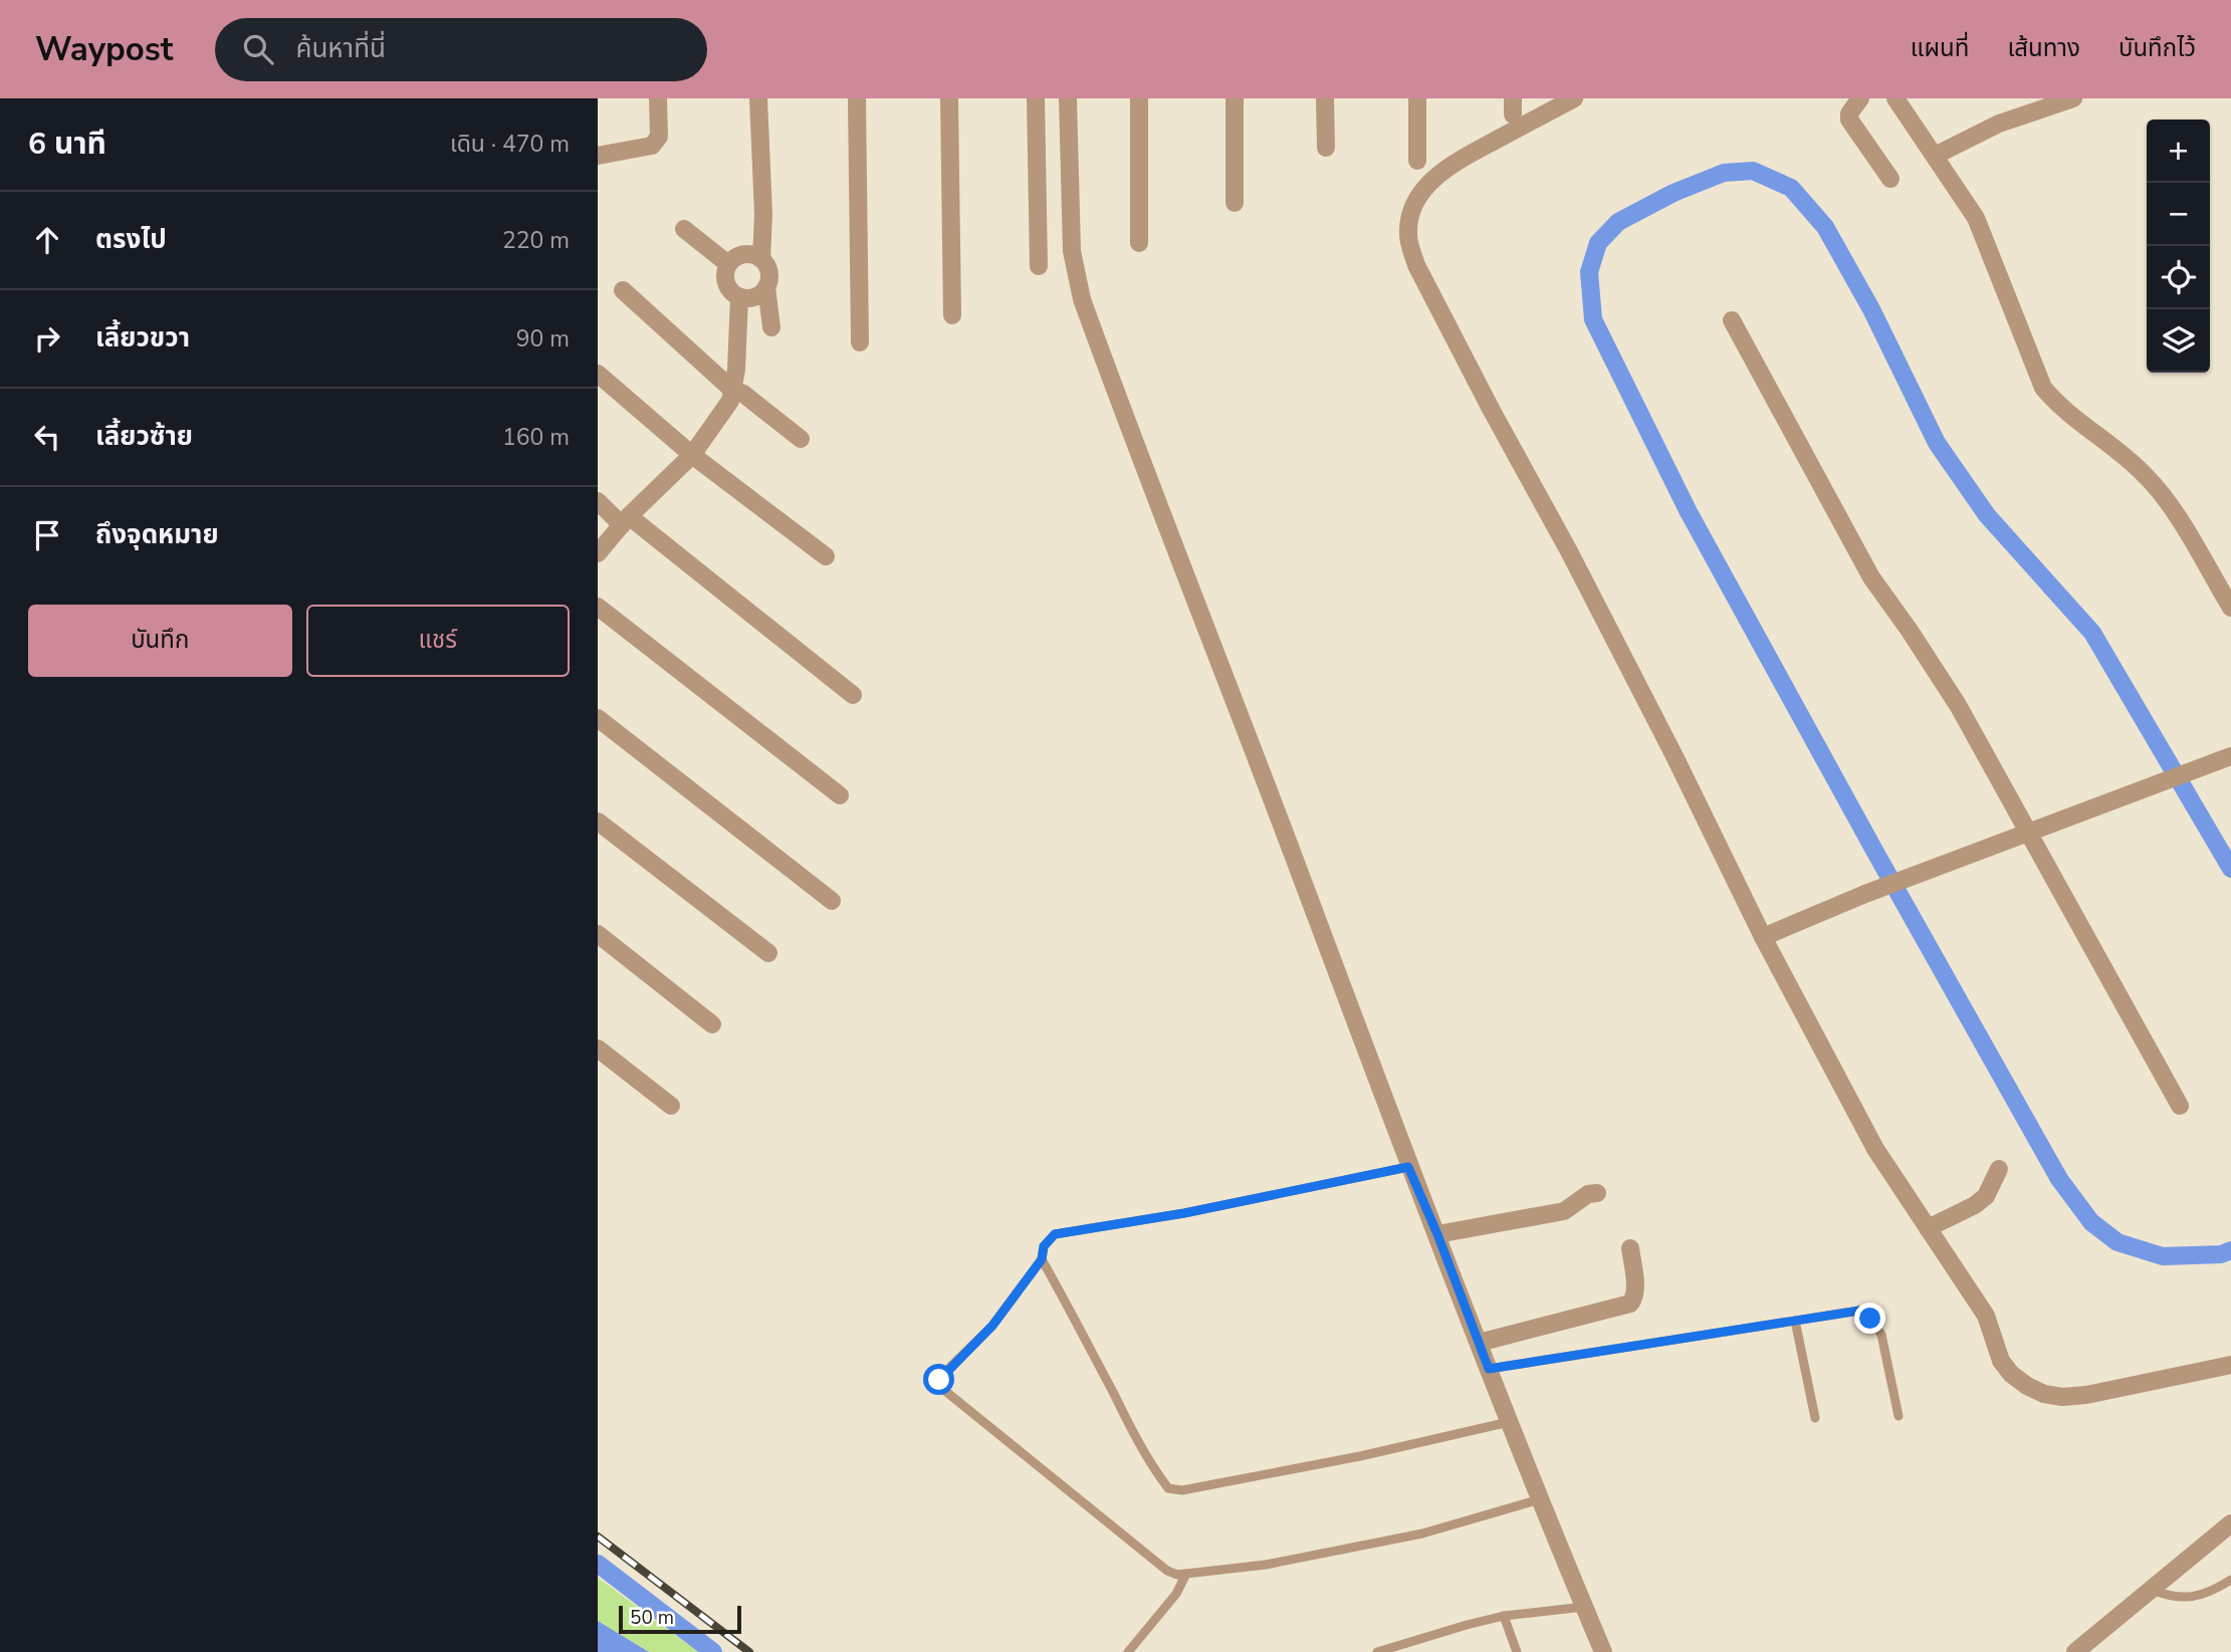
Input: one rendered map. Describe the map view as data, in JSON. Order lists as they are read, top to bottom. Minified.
{"scale_bar":"50 m","page":{"header":"Waypost","search":"ค้นหาที่นี่","nav":["แผนที่","เส้นทาง","บันทึกไว้"],"heading":["6 นาที","เดิน · 470 m"],"map_buttons":["+","−"],"list":[["ตรงไป","220 m"],["เลี้ยวขวา","90 m"],["เลี้ยวซ้าย","160 m"],"ถึงจุดหมาย"],"buttons":["บันทึก","แชร์"],"scale":"50 m"}}
